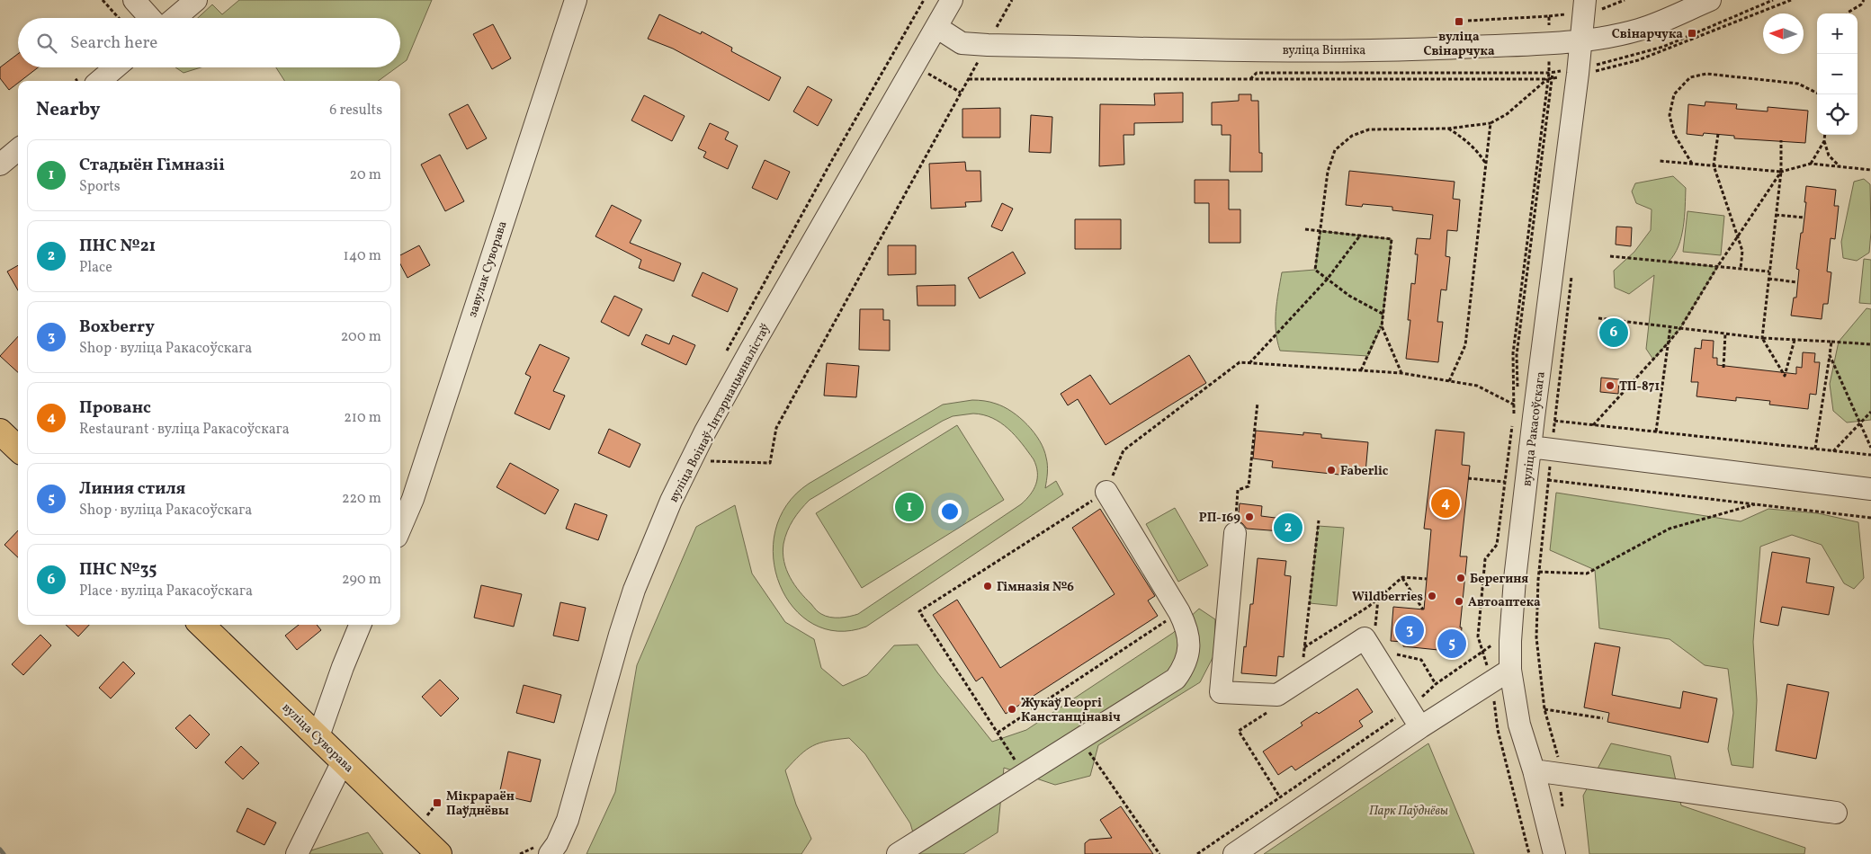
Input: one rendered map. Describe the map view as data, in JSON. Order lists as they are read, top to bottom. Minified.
{"streets":{"main road":["вуліца Суворава"],"street":["вуліца Вінніка","завулак Суворава","вуліца Воінаў-Інтэрнацыяналістаў","вуліца Ракасоўскага"]},"crossings":[["вуліца Вінніка","вуліца Воінаў-Інтэрнацыяналістаў"],["вуліца Вінніка","вуліца Ракасоўскага"]],"parks":["Парк Паўднёвы"],"places":{"transit":["вуліца Свінарчука","Свінарчука","Мікрараён Паўднёвы"],"other":["ТП-871","Faberlic","РП-169","Берегиня","Гімназія №6","Wildberries","Автоаптека","Жукаў Георгі Канстанцінавіч"]},"north":"left","page":{"map_buttons":["+","−"],"search":"Search here","heading":["Nearby","6 results"],"list":[{"mark":"1","name":"Стадыён Гімназіі","note":"Sports","value":"20 m"},{"mark":"2","name":"ПНС №21","note":"Place","value":"140 m"},{"mark":"3","name":"Boxberry","note":"Shop · вуліца Ракасоўскага","value":"200 m"},{"mark":"4","name":"Прованс","note":"Restaurant · вуліца Ракасоўскага","value":"210 m"},{"mark":"5","name":"Линия стиля","note":"Shop · вуліца Ракасоўскага","value":"220 m"},{"mark":"6","name":"ПНС №35","note":"Place · вуліца Ракасоўскага","value":"290 m"}],"pins":["6","4","1","2","3","5"]}}
